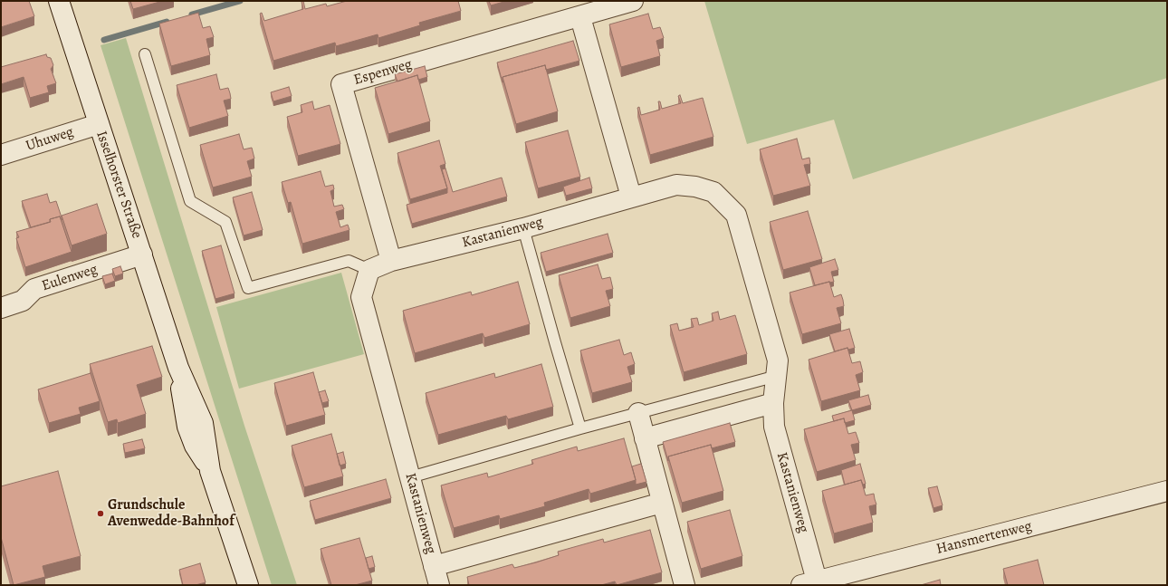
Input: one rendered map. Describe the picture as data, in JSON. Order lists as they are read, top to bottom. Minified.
{"streets":{"street":["Espenweg","Uhuweg","Isselhorster Straße","Kastanienweg","Eulenweg","Hansmertenweg"]},"crossings":[["Espenweg","Kastanienweg"],["Uhuweg","Isselhorster Straße"],["Isselhorster Straße","Eulenweg"],["Kastanienweg","Hansmertenweg"]],"places":["Grundschule Avenwedde-Bahnhof"]}
